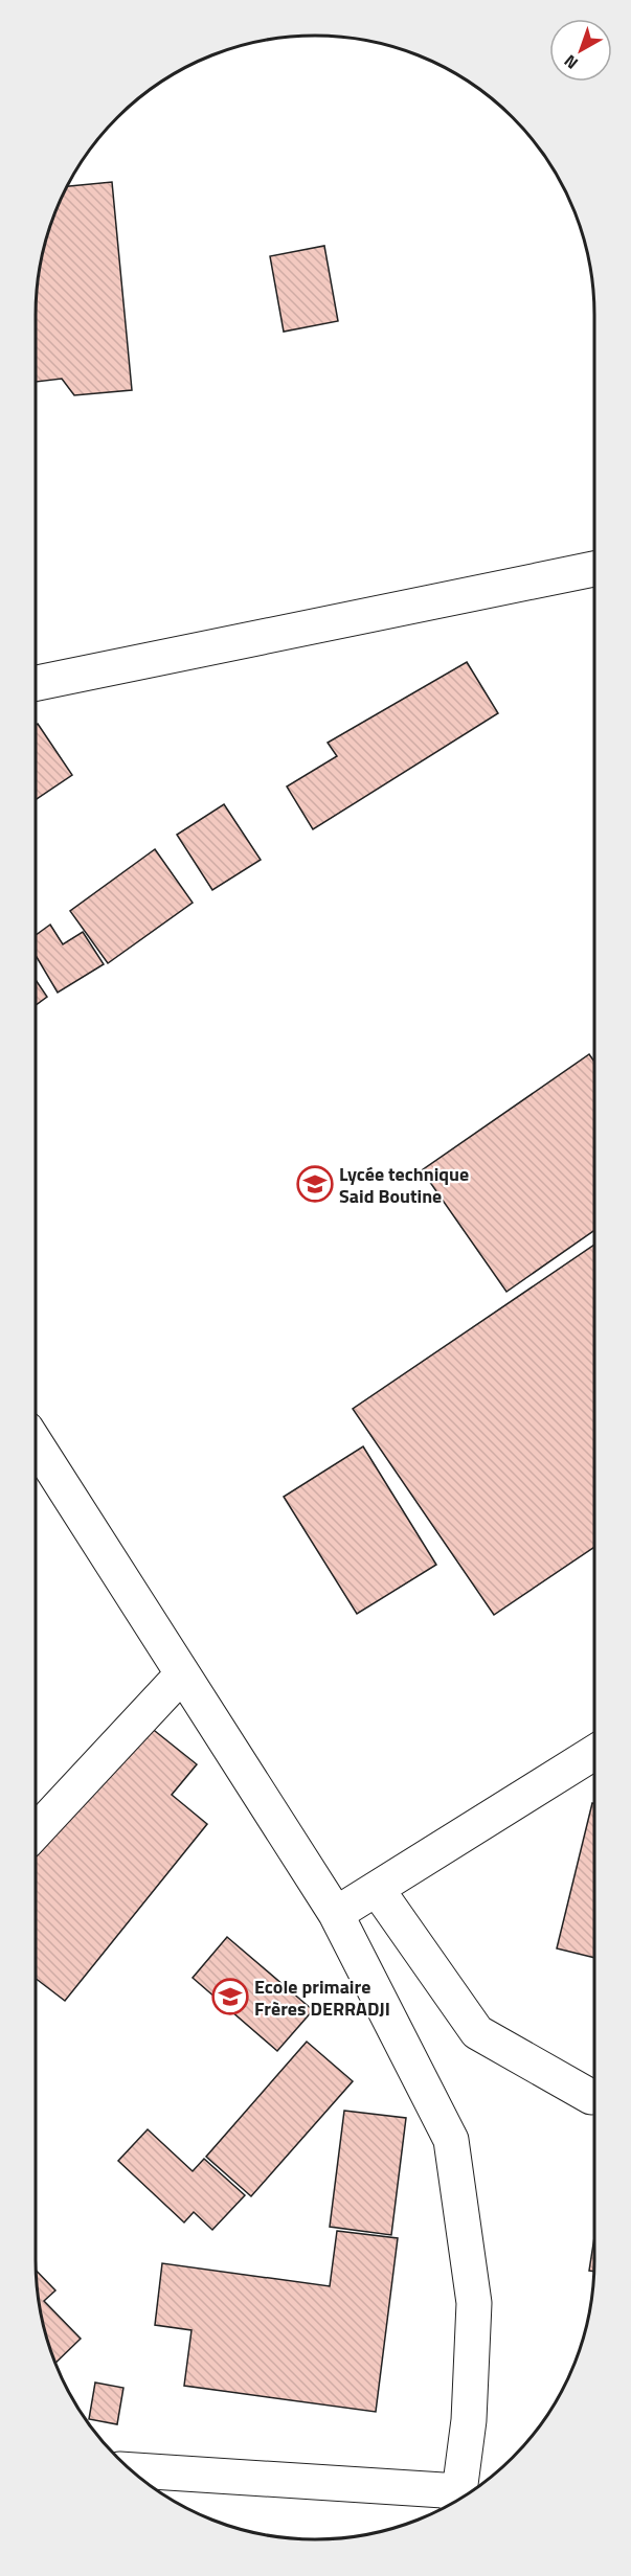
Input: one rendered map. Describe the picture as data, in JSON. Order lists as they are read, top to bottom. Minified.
{"places":{"school or university":["Lycée technique Said Boutine","Ecole primaire Frères DERRADJI"]},"north":"bottom left"}
